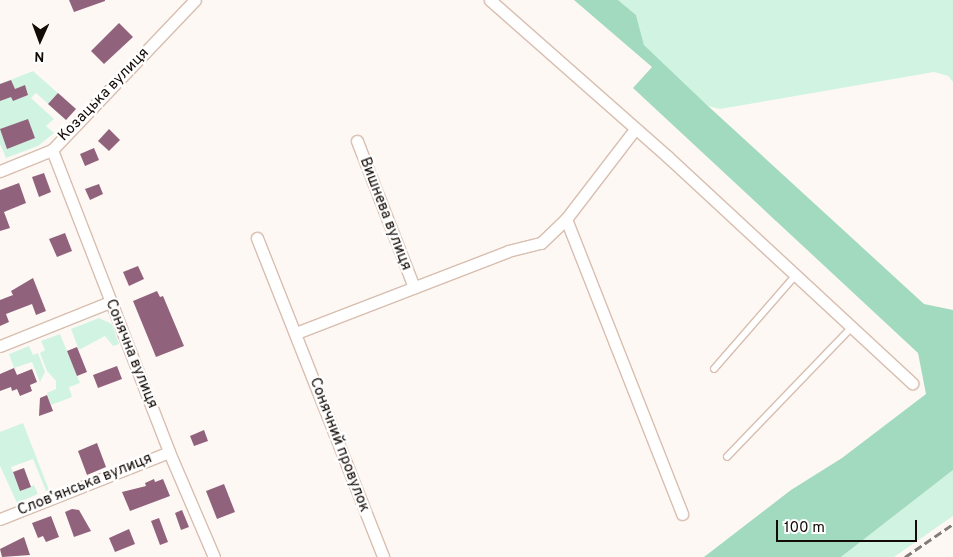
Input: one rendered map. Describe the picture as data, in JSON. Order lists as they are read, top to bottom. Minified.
{"streets":{"street":["Козацька вулиця","Вишнева вулиця","Сонячна вулиця","Сонячний провулок","Словʼянська вулиця"]},"crossings":[["Козацька вулиця","Сонячна вулиця"],["Сонячна вулиця","Словʼянська вулиця"]],"scale_bar":"100 m","north":"bottom"}
